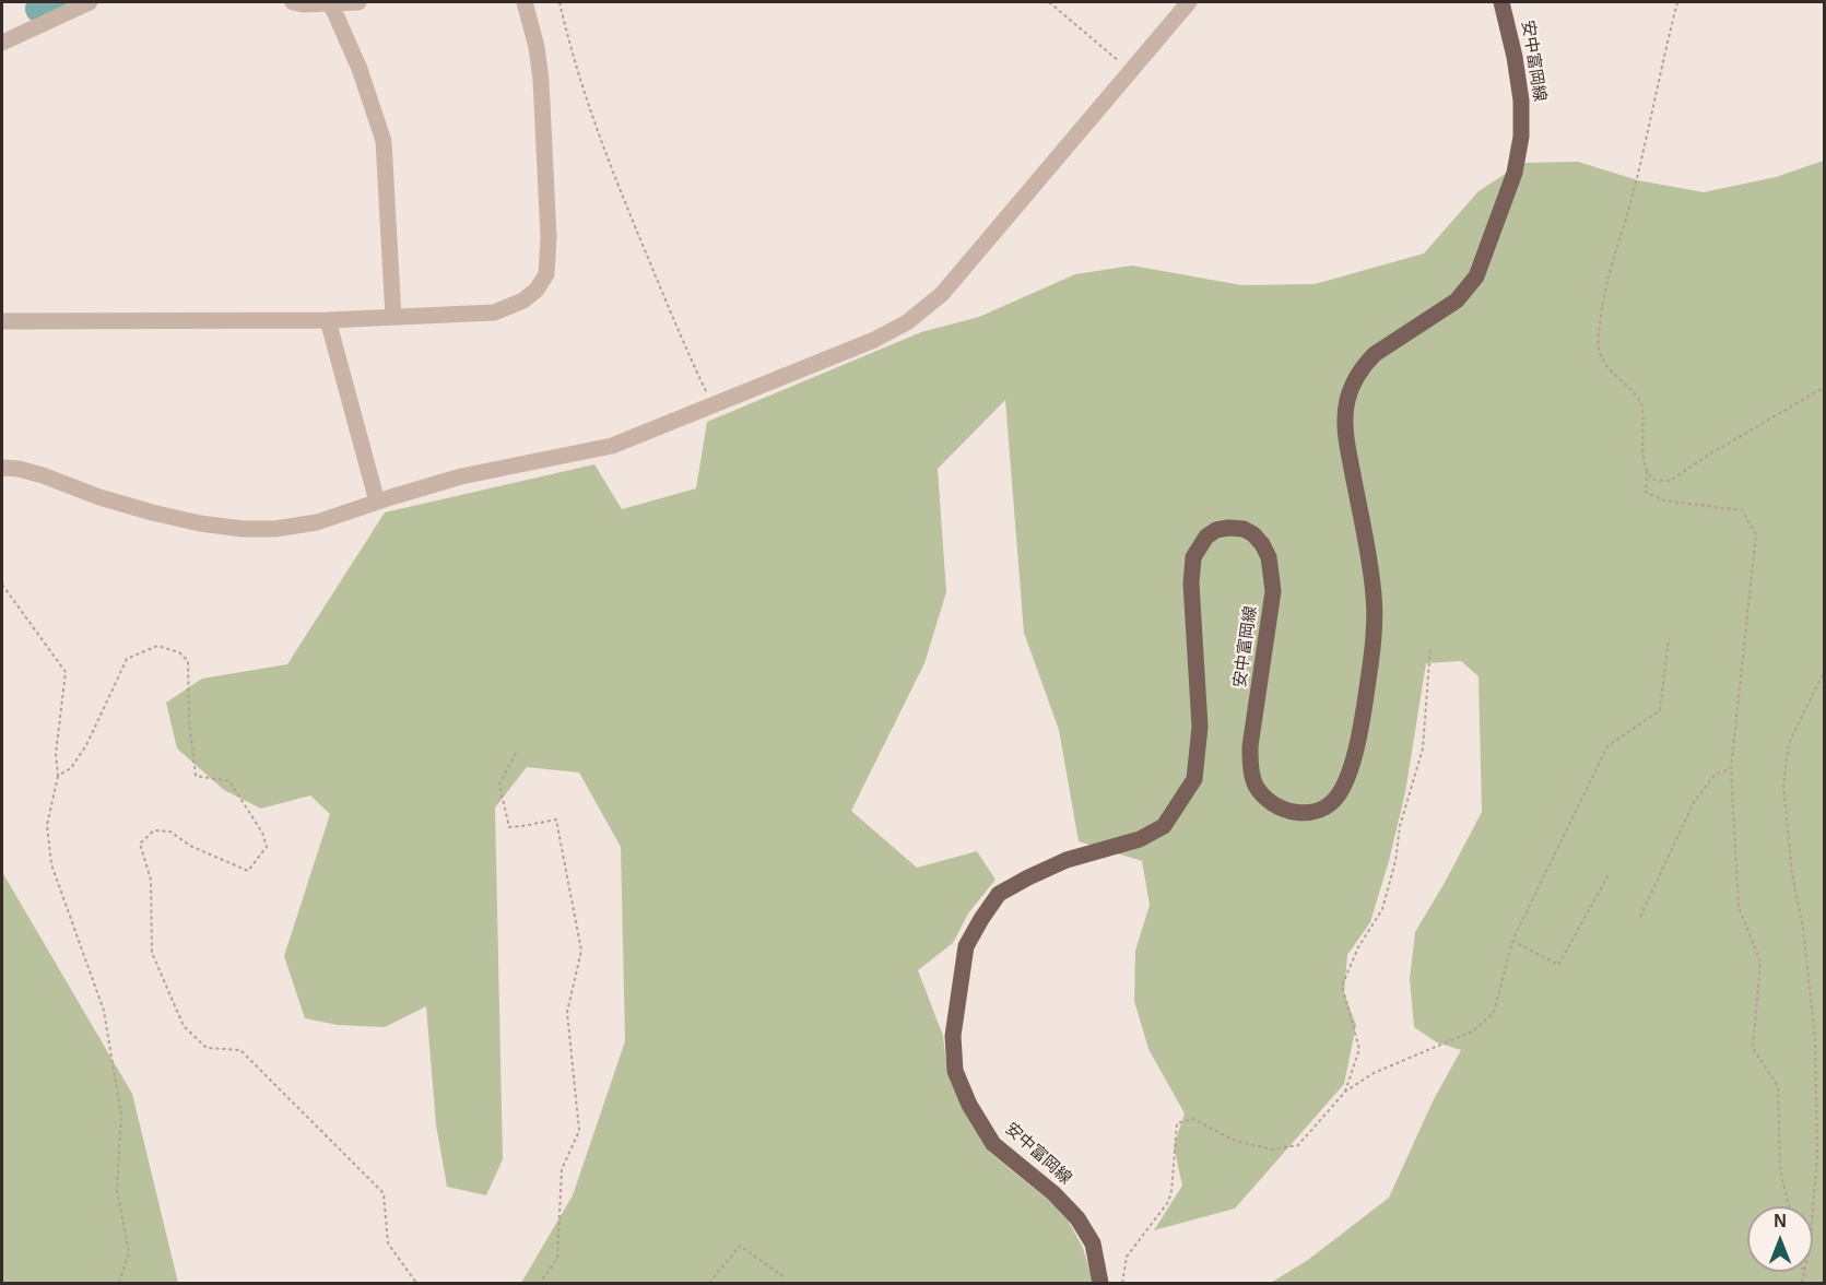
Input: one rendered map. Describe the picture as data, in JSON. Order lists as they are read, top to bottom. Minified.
{"streets":{"main road":["安中富岡線"]},"north":"top"}
